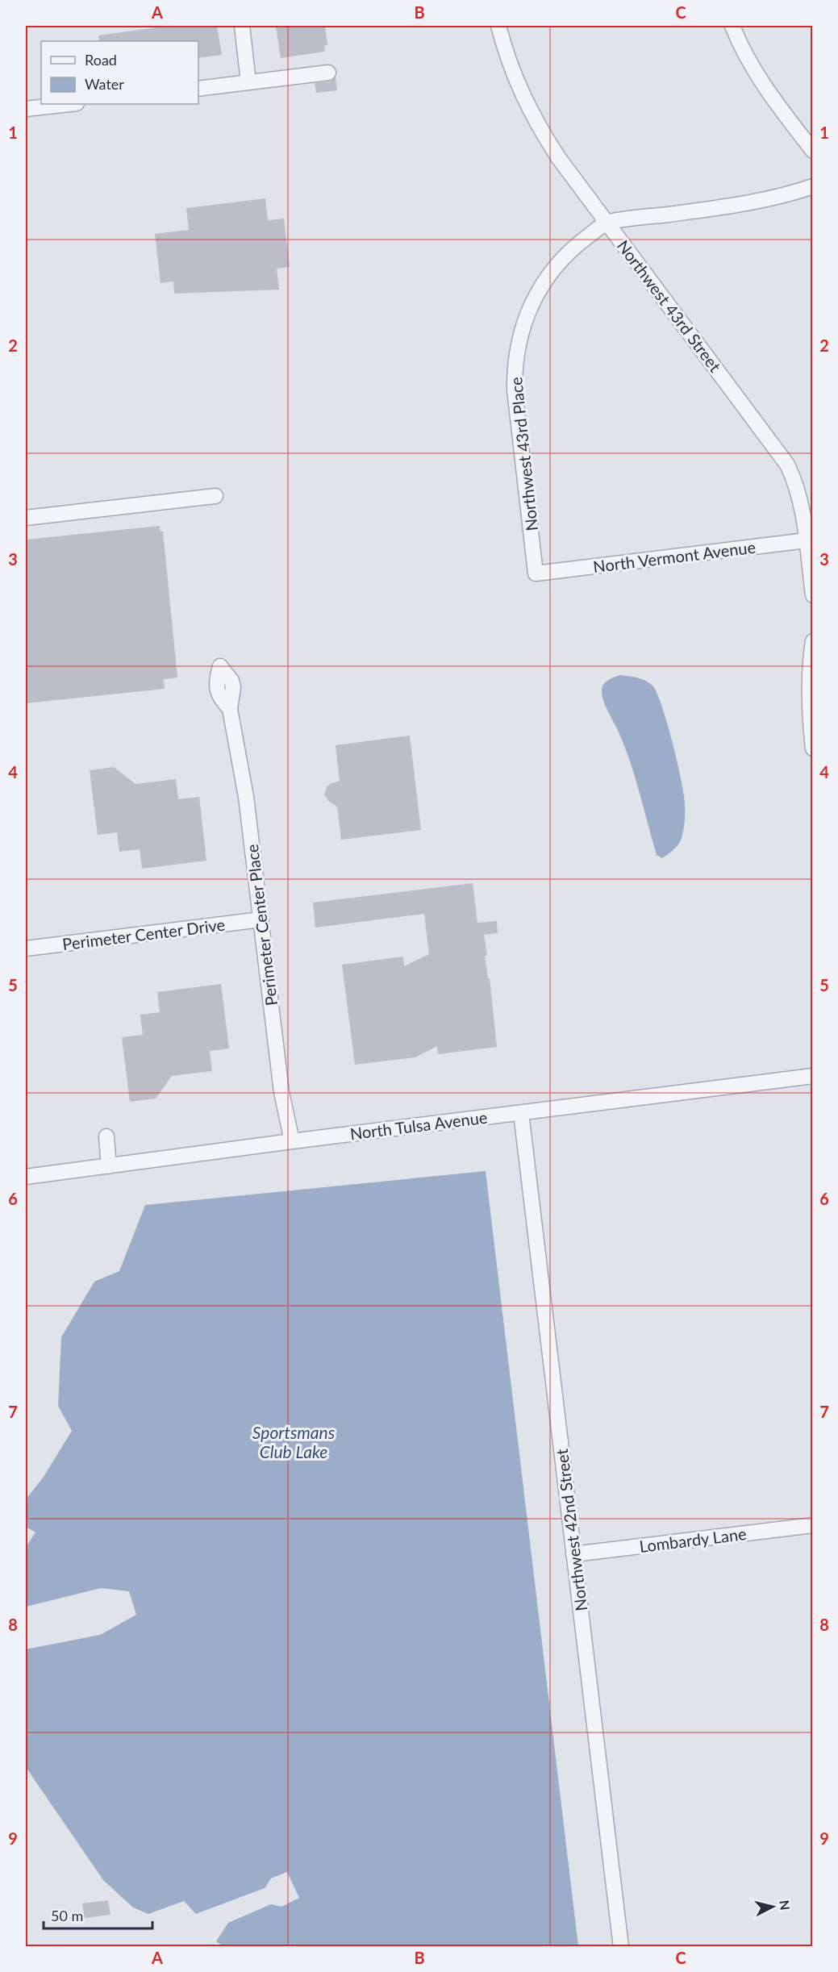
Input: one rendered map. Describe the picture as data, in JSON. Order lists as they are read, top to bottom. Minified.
{"streets":{"street":["Northwest 43rd Street","Northwest 43rd Place","North Vermont Avenue","Perimeter Center Place","Perimeter Center Drive","North Tulsa Avenue","Northwest 42nd Street","Lombardy Lane"]},"crossings":[["Northwest 43rd Street","Northwest 43rd Place"],["Northwest 43rd Street","North Vermont Avenue"],["Northwest 43rd Place","North Vermont Avenue"],["Perimeter Center Place","Perimeter Center Drive"],["Perimeter Center Place","North Tulsa Avenue"],["North Tulsa Avenue","Northwest 42nd Street"],["Northwest 42nd Street","Lombardy Lane"]],"water":["Sportsmans Club Lake"],"legend":["Road","Water"],"scale_bar":"50 m","north":"right","grid":{"columns":["A","B","C"],"rows":["1","2","3","4","5","6","7","8","9"]}}
